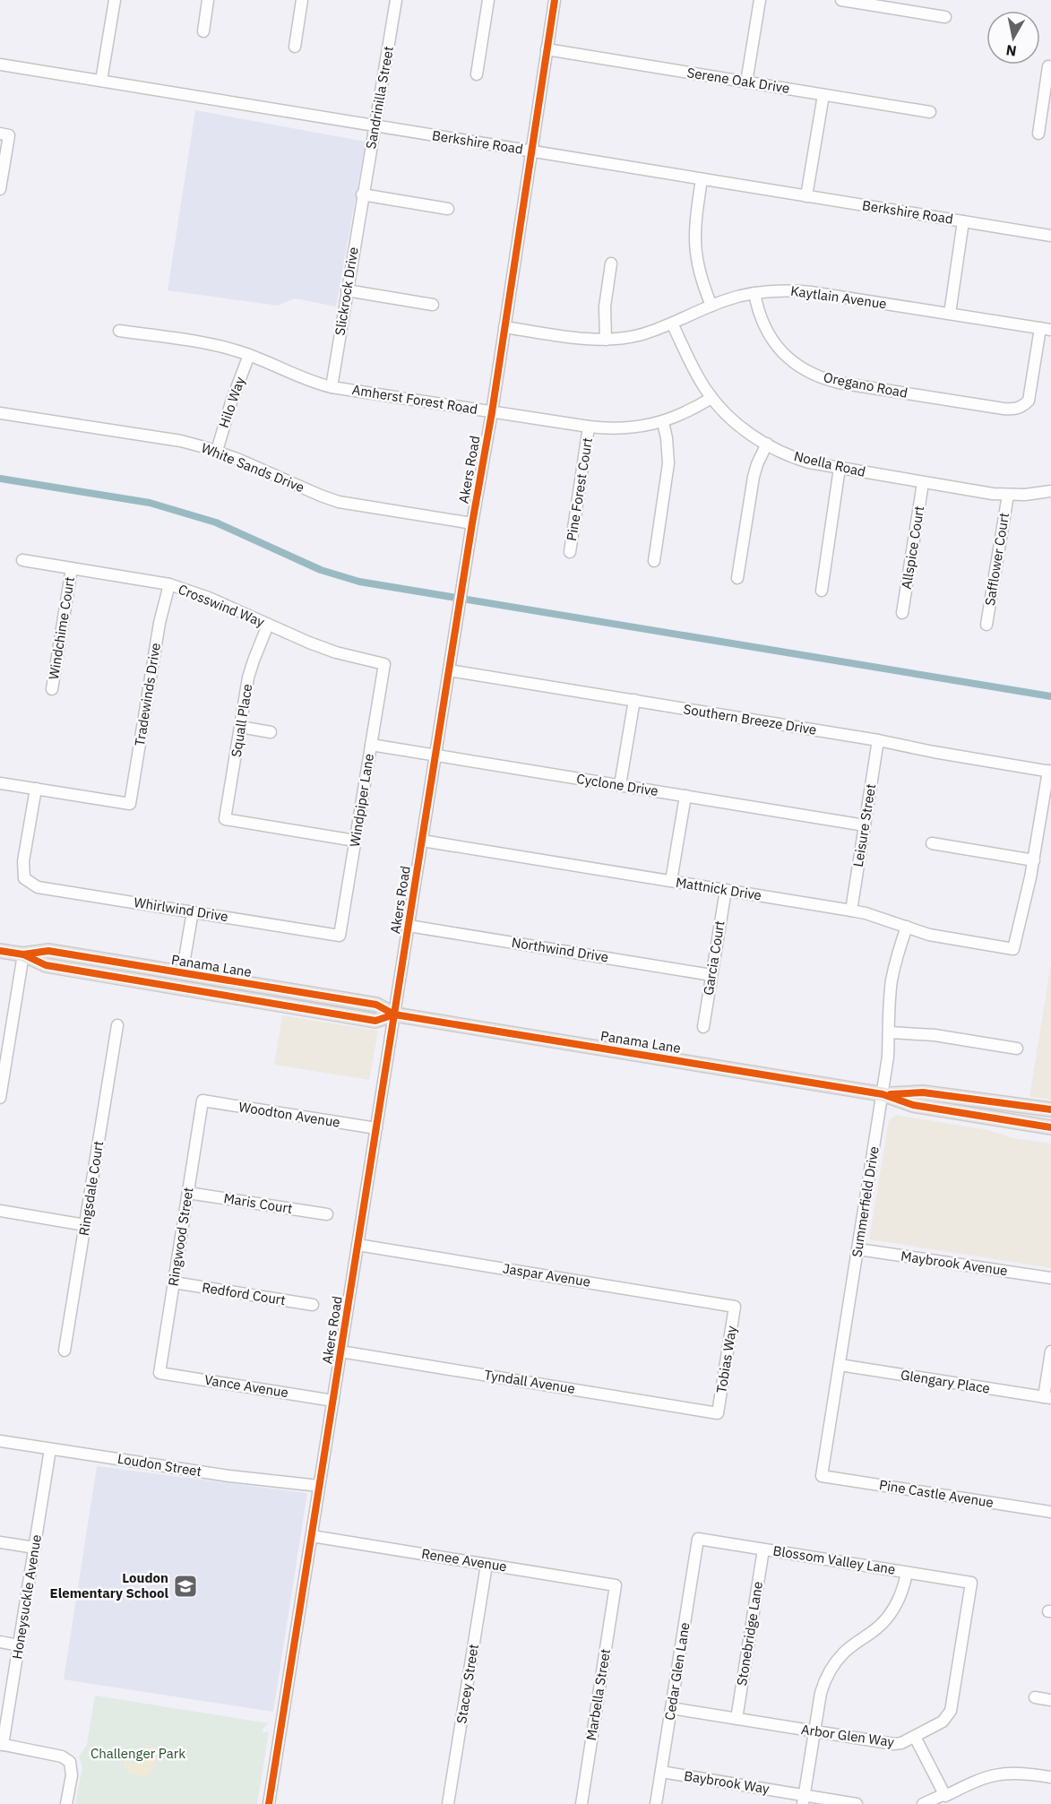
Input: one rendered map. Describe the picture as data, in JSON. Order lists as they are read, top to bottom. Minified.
{"streets":{"main road":["Panama Lane"],"street":["Serene Oak Drive","Sandrinilla Street","Berkshire Road","Slickrock Drive","Kaytlain Avenue","Oregano Road","Amherst Forest Road","Hilo Way","Noella Road","White Sands Drive","Akers Road","Pine Forest Court","Allspice Court","Safflower Court","Crosswind Way","Windchime Court","Tradewinds Drive","Southern Breeze Drive","Squall Place","Cyclone Drive","Windpiper Lane","Leisure Street","Mattnick Drive","Whirlwind Drive","Northwind Drive","Garcia Court","Woodton Avenue","Ringsdale Court","Summerfield Drive","Maris Court","Ringwood Street","Maybrook Avenue","Jaspar Avenue","Redford Court","Tobias Way","Tyndall Avenue","Glengary Place","Vance Avenue","Loudon Street","Pine Castle Avenue","Renee Avenue","Blossom Valley Lane","Honeysuckle Avenue","Stonebridge Lane","Cedar Glen Lane","Stacey Street","Marbella Street","Arbor Glen Way","Baybrook Way"]},"crossings":[["Serene Oak Drive","Akers Road"],["Sandrinilla Street","Berkshire Road"],["Sandrinilla Street","Slickrock Drive"],["Berkshire Road","Akers Road"],["Slickrock Drive","Amherst Forest Road"],["Kaytlain Avenue","Oregano Road"],["Kaytlain Avenue","Noella Road"],["Kaytlain Avenue","Akers Road"],["Amherst Forest Road","Hilo Way"],["Amherst Forest Road","Noella Road"],["Amherst Forest Road","Akers Road"],["Amherst Forest Road","Pine Forest Court"],["Hilo Way","White Sands Drive"],["Noella Road","Allspice Court"],["Noella Road","Safflower Court"],["White Sands Drive","Akers Road"],["Akers Road","Southern Breeze Drive"],["Akers Road","Cyclone Drive"],["Akers Road","Mattnick Drive"],["Akers Road","Northwind Drive"],["Akers Road","Panama Lane"],["Akers Road","Woodton Avenue"],["Akers Road","Jaspar Avenue"],["Akers Road","Tyndall Avenue"],["Akers Road","Vance Avenue"],["Akers Road","Loudon Street"],["Akers Road","Renee Avenue"],["Crosswind Way","Windchime Court"],["Crosswind Way","Tradewinds Drive"],["Crosswind Way","Squall Place"],["Crosswind Way","Windpiper Lane"],["Tradewinds Drive","Whirlwind Drive"],["Southern Breeze Drive","Leisure Street"],["Squall Place","Windpiper Lane"],["Cyclone Drive","Windpiper Lane"],["Cyclone Drive","Leisure Street"],["Windpiper Lane","Whirlwind Drive"],["Leisure Street","Mattnick Drive"],["Mattnick Drive","Garcia Court"],["Mattnick Drive","Summerfield Drive"],["Northwind Drive","Garcia Court"],["Panama Lane","Summerfield Drive"],["Woodton Avenue","Ringwood Street"],["Summerfield Drive","Maybrook Avenue"],["Summerfield Drive","Glengary Place"],["Summerfield Drive","Pine Castle Avenue"],["Maris Court","Ringwood Street"],["Ringwood Street","Redford Court"],["Ringwood Street","Vance Avenue"],["Jaspar Avenue","Tobias Way"],["Tobias Way","Tyndall Avenue"],["Loudon Street","Honeysuckle Avenue"],["Renee Avenue","Stacey Street"],["Renee Avenue","Marbella Street"],["Blossom Valley Lane","Stonebridge Lane"],["Blossom Valley Lane","Cedar Glen Lane"],["Blossom Valley Lane","Arbor Glen Way"],["Stonebridge Lane","Arbor Glen Way"],["Cedar Glen Lane","Arbor Glen Way"],["Cedar Glen Lane","Baybrook Way"]],"parks":["Challenger Park"],"places":{"school or university":["Loudon Elementary School"]},"north":"bottom"}
